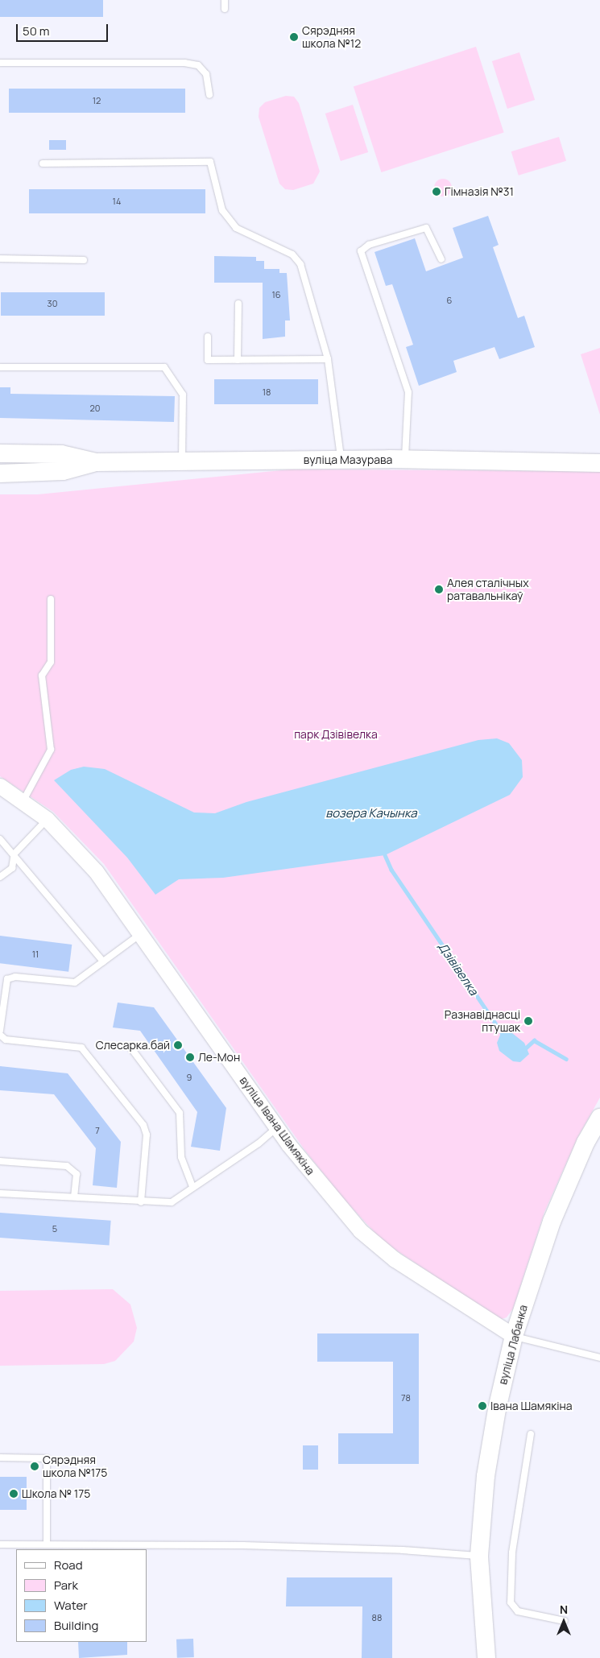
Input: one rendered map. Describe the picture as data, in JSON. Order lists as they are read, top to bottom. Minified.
{"streets":{"main road":["вуліца Мазурава","вуліца Лабанка"],"street":["вуліца Івана Шамякіна"]},"crossings":[["вуліца Івана Шамякіна","вуліца Лабанка"]],"water":["возера Качынка","Дзівівелка"],"parks":["парк Дзівівелка"],"places":["Сярэдняя школа №12","Гімназія №31","Алея сталічных ратавальнікаў","Разнавіднасці птушак","Слесарка.бай","Ле-Мон","Івана Шамякіна","Сярэдняя школа №175","Школа № 175"],"house_numbers":["12","14","16","6","30","18","20","11","9","7","5","78","88"],"legend":["Road","Park","Water","Building"],"scale_bar":"50 m","north":"top"}
